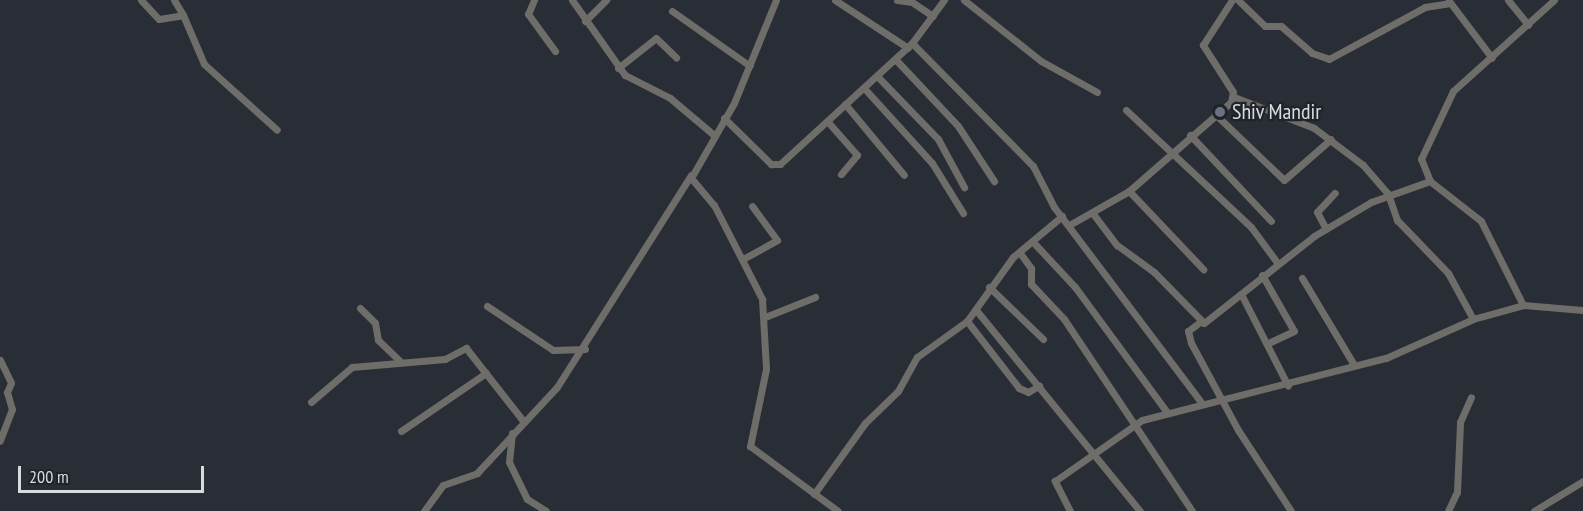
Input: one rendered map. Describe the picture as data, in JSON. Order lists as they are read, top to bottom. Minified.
{"places":["Shiv Mandir"],"scale_bar":"200 m"}
